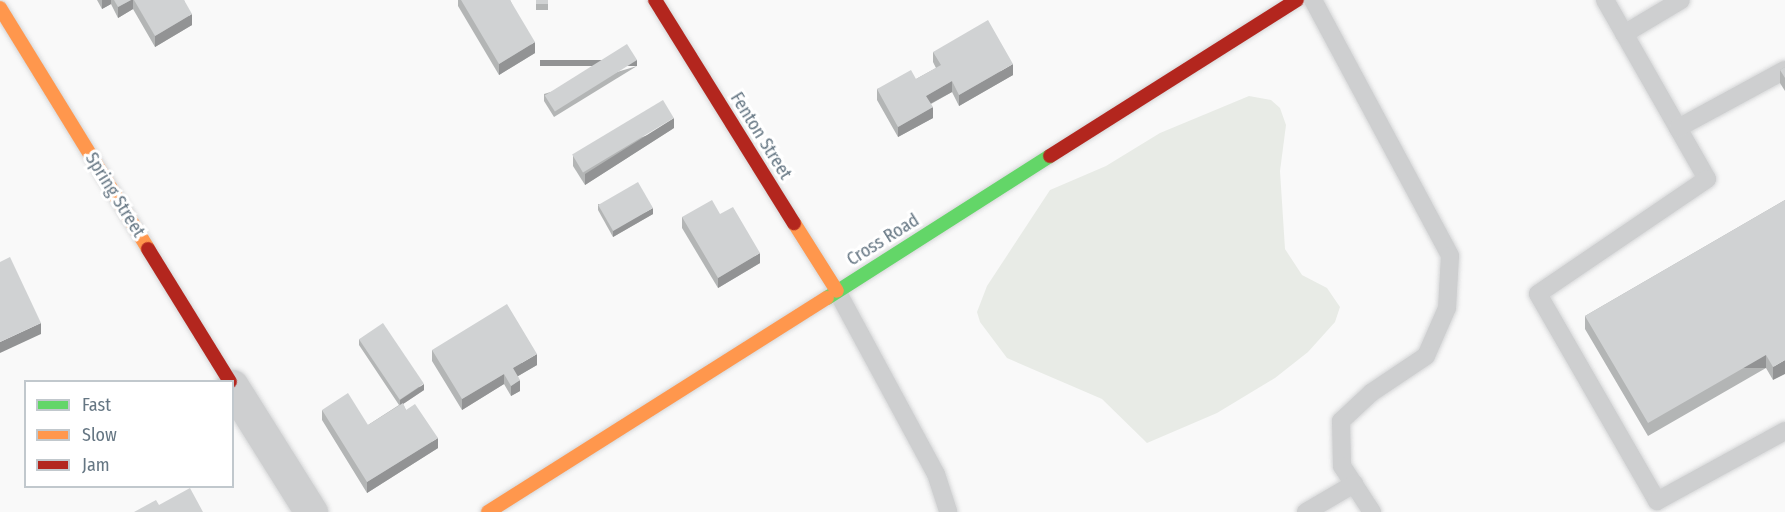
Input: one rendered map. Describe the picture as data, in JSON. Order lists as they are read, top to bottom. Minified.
{"streets":{"street":["Fenton Street","Spring Street","Cross Road"]},"crossings":[["Fenton Street","Cross Road"]],"legend":["Fast","Slow","Jam"]}
